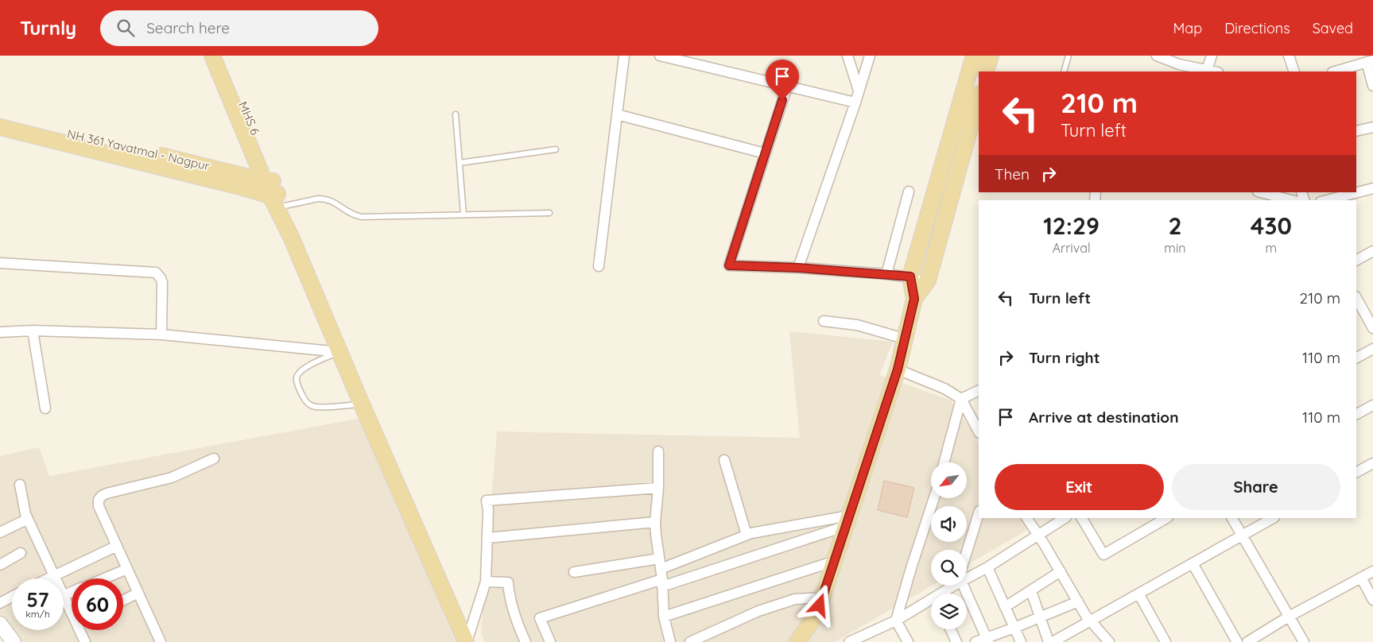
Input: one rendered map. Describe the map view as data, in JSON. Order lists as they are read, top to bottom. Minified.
{"streets":{"main road":["MHS 6","NH 361 Yavatmal - Nagpur"]},"crossings":[["MHS 6","NH 361 Yavatmal - Nagpur"]],"north":"bottom left","page":{"header":"Turnly","search":"Search here","nav":["Map","Directions","Saved"],"turn":["210 m","Turn left"],"then":"Then","eta":["12:29","Arrival","2","min","430","m"],"list":[{"name":"Turn left","value":"210 m"},{"name":"Turn right","value":"110 m"},{"name":"Arrive at destination","value":"110 m"}],"buttons":["Exit","Share"],"speed":"57 km/h","limit":"60"}}
